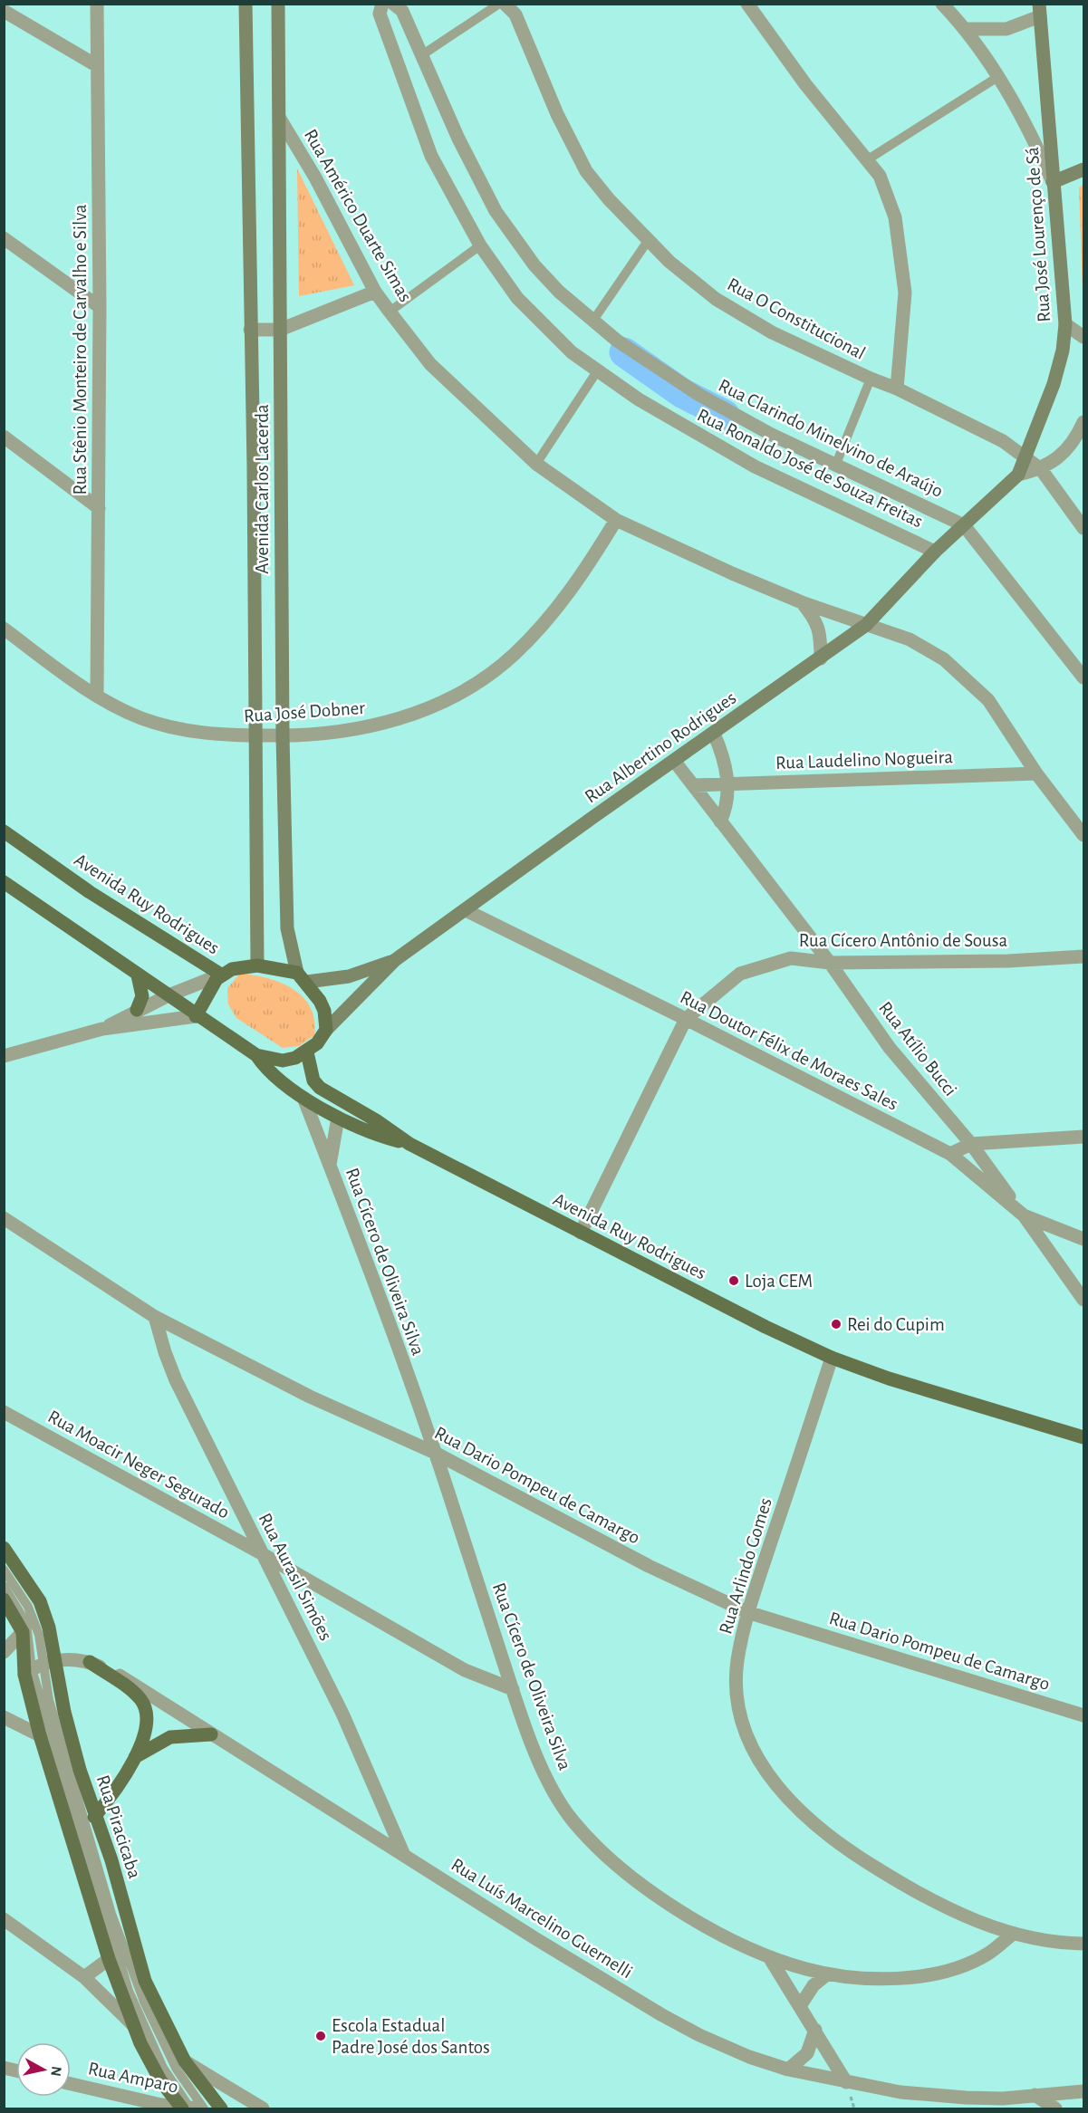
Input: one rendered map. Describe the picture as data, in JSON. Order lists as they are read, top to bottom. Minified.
{"streets":{"main road":["Rua José Lourenço de Sá","Avenida Carlos Lacerda","Rua Albertino Rodrigues","Avenida Ruy Rodrigues","Rua Piracicaba"],"street":["Rua Américo Duarte Simas","Rua O Constitucional","Rua Stênio Monteiro de Carvalho e Silva","Rua Clarindo Minelvino de Araújo","Rua Ronaldo José de Souza Freitas","Rua José Dobner","Rua Laudelino Nogueira","Rua Cícero Antônio de Sousa","Rua Atílio Bucci","Rua Doutor Félix de Moraes Sales","Rua Cícero de Oliveira Silva","Rua Moacir Neger Segurado","Rua Dario Pompeu de Camargo","Rua Arlindo Gomes","Rua Aurasil Simões","Rua Luís Marcelino Guernelli","Rua Amparo"]},"crossings":[["Rua Américo Duarte Simas","Avenida Carlos Lacerda"],["Rua Américo Duarte Simas","Rua José Dobner"],["Rua Américo Duarte Simas","Rua Albertino Rodrigues"],["Rua Américo Duarte Simas","Rua Laudelino Nogueira"],["Rua José Lourenço de Sá","Rua O Constitucional"],["Rua José Lourenço de Sá","Rua Albertino Rodrigues"],["Rua Stênio Monteiro de Carvalho e Silva","Rua José Dobner"],["Rua Clarindo Minelvino de Araújo","Rua Albertino Rodrigues"],["Rua Ronaldo José de Souza Freitas","Rua Albertino Rodrigues"],["Avenida Carlos Lacerda","Rua José Dobner"],["Avenida Carlos Lacerda","Rua Albertino Rodrigues"],["Avenida Carlos Lacerda","Avenida Ruy Rodrigues"],["Rua Albertino Rodrigues","Avenida Ruy Rodrigues"],["Rua Albertino Rodrigues","Rua Atílio Bucci"],["Rua Albertino Rodrigues","Rua Doutor Félix de Moraes Sales"],["Rua Laudelino Nogueira","Rua Atílio Bucci"],["Avenida Ruy Rodrigues","Rua Cícero Antônio de Sousa"],["Avenida Ruy Rodrigues","Rua Cícero de Oliveira Silva"],["Avenida Ruy Rodrigues","Rua Arlindo Gomes"],["Rua Cícero Antônio de Sousa","Rua Atílio Bucci"],["Rua Cícero Antônio de Sousa","Rua Doutor Félix de Moraes Sales"],["Rua Atílio Bucci","Rua Doutor Félix de Moraes Sales"],["Rua Cícero de Oliveira Silva","Rua Moacir Neger Segurado"],["Rua Cícero de Oliveira Silva","Rua Dario Pompeu de Camargo"],["Rua Cícero de Oliveira Silva","Rua Arlindo Gomes"],["Rua Moacir Neger Segurado","Rua Aurasil Simões"],["Rua Dario Pompeu de Camargo","Rua Arlindo Gomes"],["Rua Dario Pompeu de Camargo","Rua Aurasil Simões"],["Rua Aurasil Simões","Rua Luís Marcelino Guernelli"],["Rua Piracicaba","Rua Luís Marcelino Guernelli"],["Rua Piracicaba","Rua Amparo"]],"places":["Loja CEM","Rei do Cupim","Escola Estadual Padre José dos Santos"],"north":"right"}
